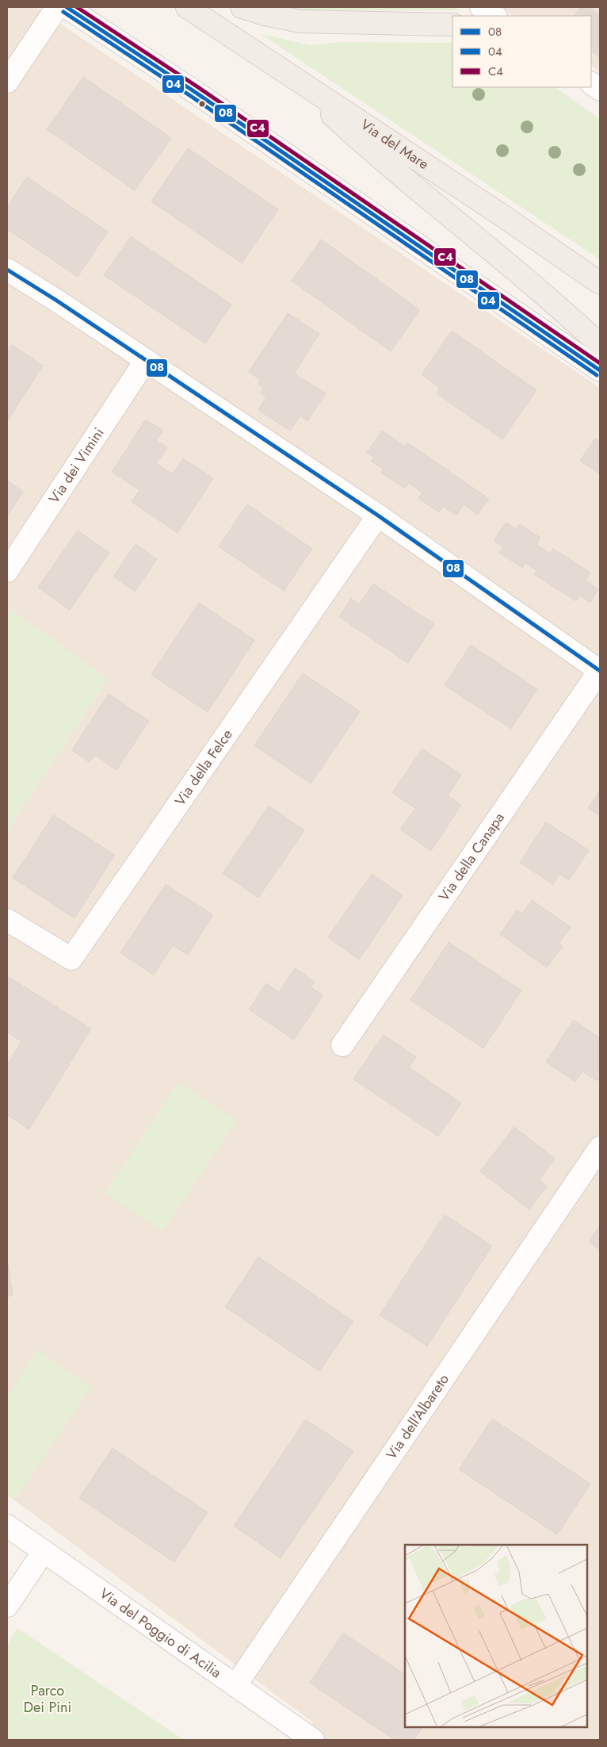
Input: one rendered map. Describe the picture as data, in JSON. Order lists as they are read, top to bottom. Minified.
{"streets":{"main road":["Via del Mare"],"street":["Via dei Vimini","Via della Felce","Via della Canapa","Via dell'Albareto","Via del Poggio di Acilia"]},"crossings":[["Via dell'Albareto","Via del Poggio di Acilia"]],"parks":["Parco Dei Pini"],"lines":["transit line 08","transit line C4","transit line 04"],"legend":["08","04","C4"]}
